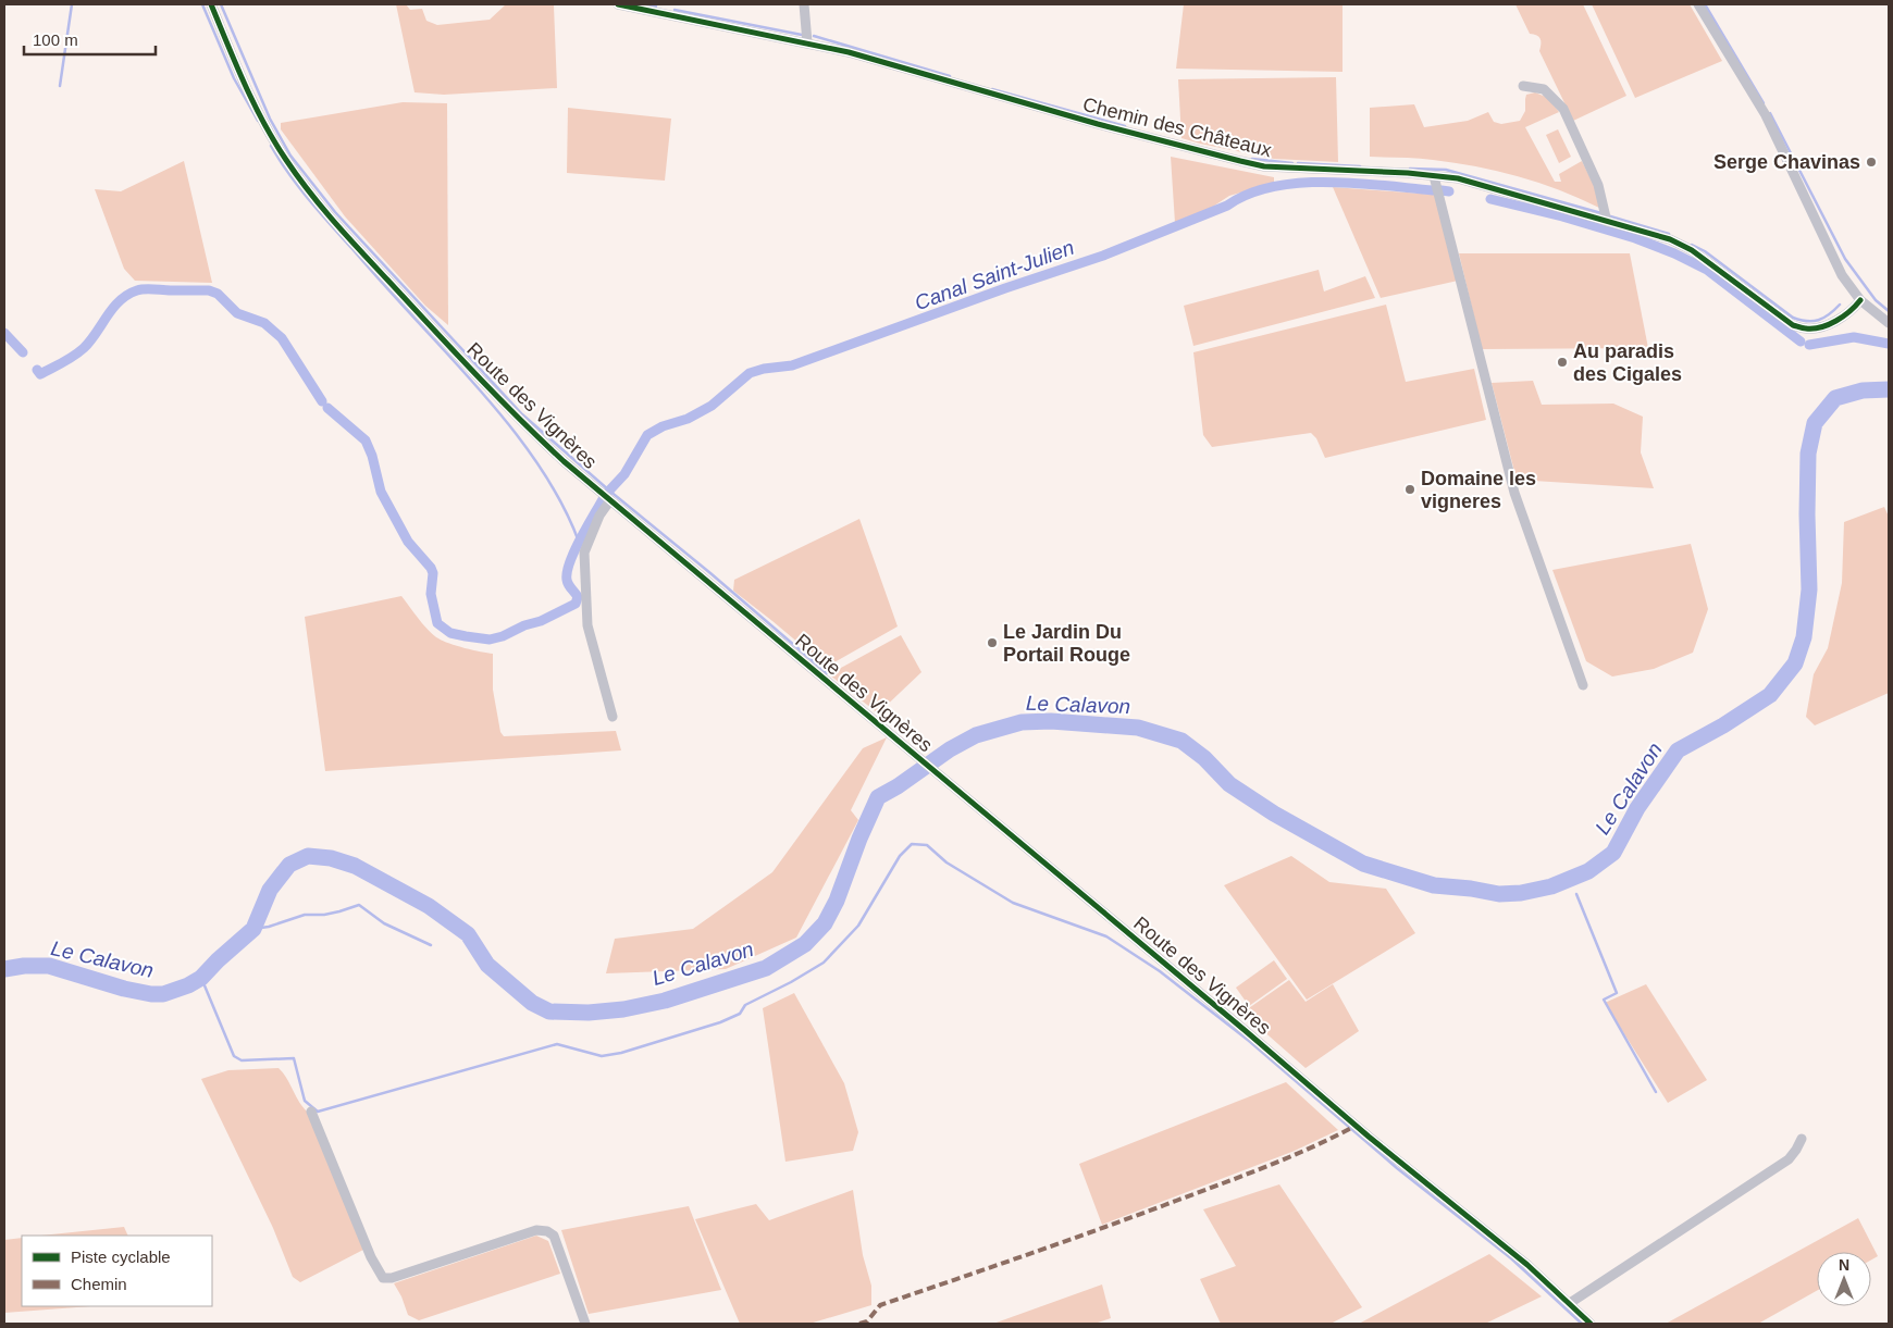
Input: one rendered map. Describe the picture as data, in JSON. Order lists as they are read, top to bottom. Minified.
{"streets":{"street":["Chemin des Châteaux","Route des Vignères"]},"water":["Canal Saint-Julien","Le Calavon"],"places":["Serge Chavinas","Au paradis des Cigales","Domaine les vigneres","Le Jardin Du Portail Rouge"],"legend":["Piste cyclable","Chemin"],"scale_bar":"100 m","north":"top"}
